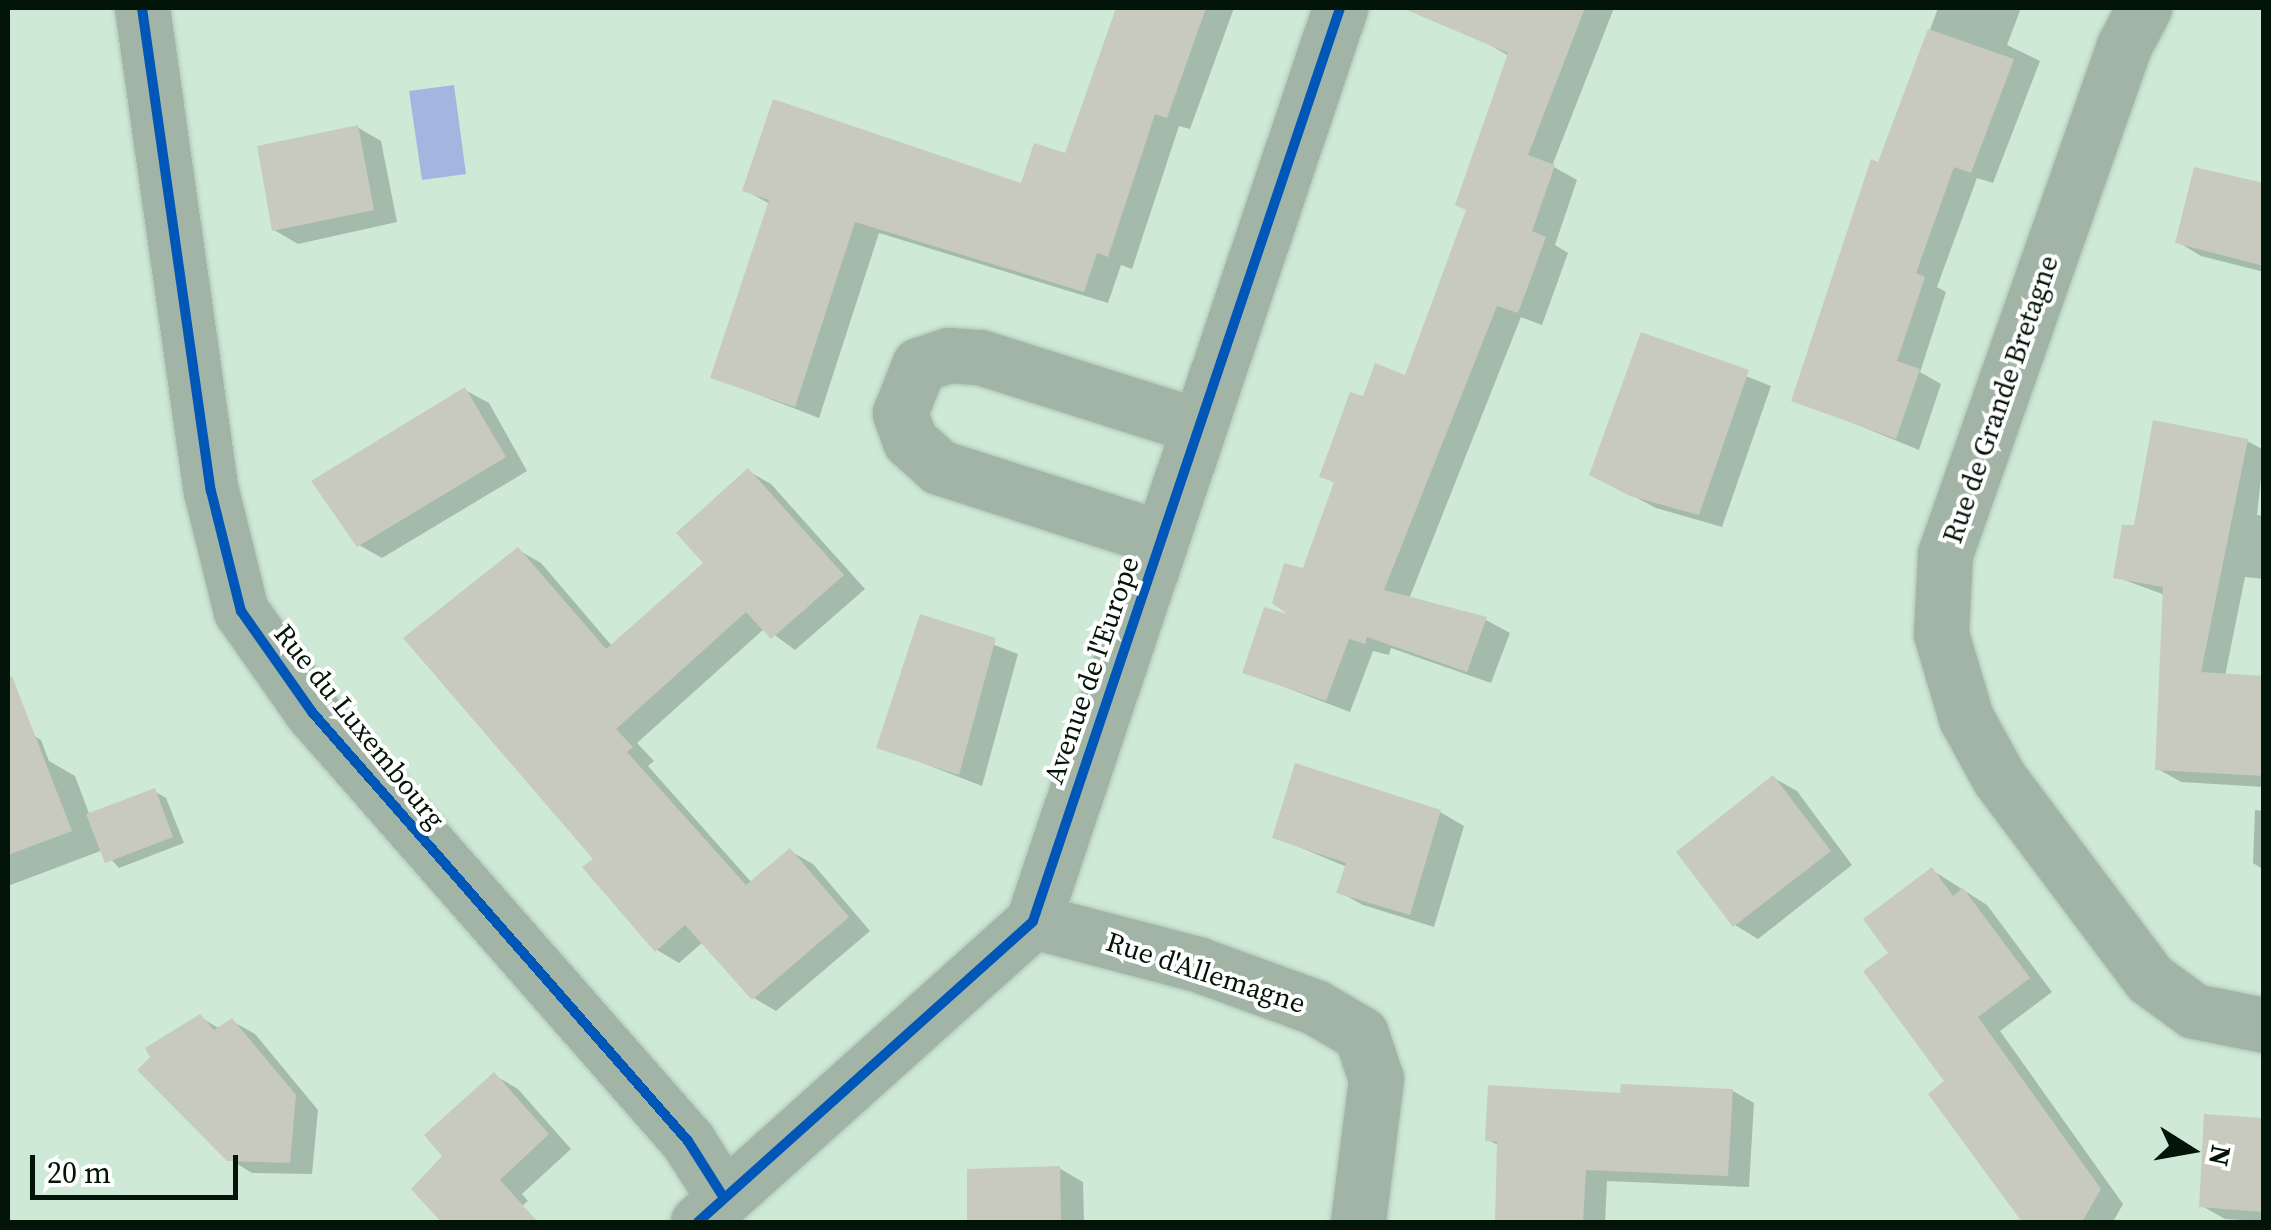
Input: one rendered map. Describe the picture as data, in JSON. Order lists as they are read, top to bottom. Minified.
{"streets":{"street":["Rue de Grande Bretagne","Avenue de l'Europe","Rue du Luxembourg","Rue d'Allemagne"]},"crossings":[["Avenue de l'Europe","Rue du Luxembourg"],["Avenue de l'Europe","Rue d'Allemagne"]],"scale_bar":"20 m","north":"right"}
